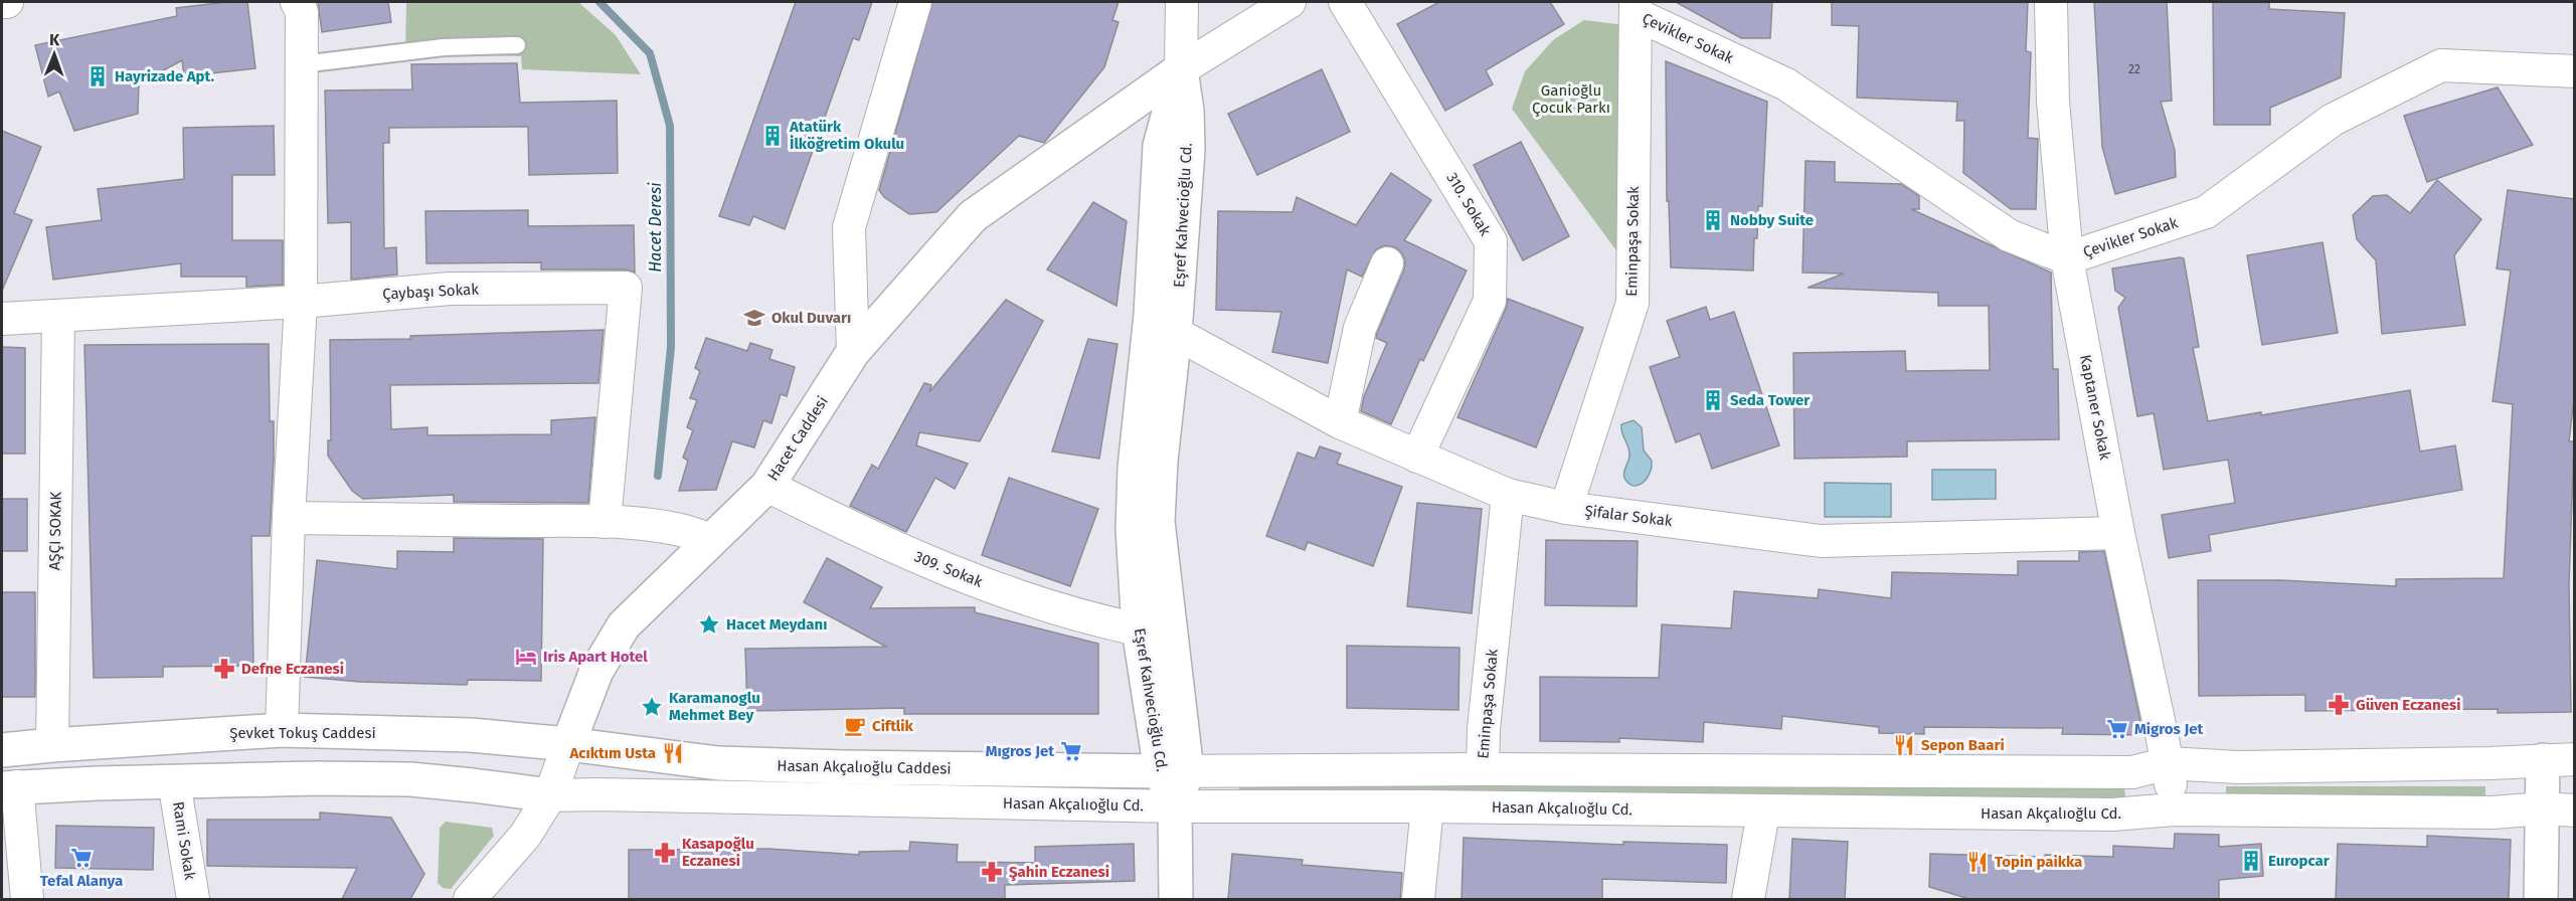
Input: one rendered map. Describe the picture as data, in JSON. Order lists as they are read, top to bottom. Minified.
{"streets":{"street":["Çevikler Sokak","310. Sokak","Eşref Kahvecioğlu Cd.","Eminpaşa Sokak","Çaybaşı Sokak","Kaptaner Sokak","Hacet Caddesi","Şifalar Sokak","AŞÇI SOKAK","309. Sokak","Şevket Tokuş Caddesi","Hasan Akçalıoğlu Caddesi","Hasan Akçalıoğlu Cd.","Rami Sokak"]},"crossings":[["Çevikler Sokak","Eminpaşa Sokak"],["Çevikler Sokak","Kaptaner Sokak"],["310. Sokak","Şifalar Sokak"],["Eşref Kahvecioğlu Cd.","Hacet Caddesi"],["Eşref Kahvecioğlu Cd.","Şifalar Sokak"],["Eşref Kahvecioğlu Cd.","309. Sokak"],["Eşref Kahvecioğlu Cd.","Hasan Akçalıoğlu Caddesi"],["Eşref Kahvecioğlu Cd.","Hasan Akçalıoğlu Cd."],["Eminpaşa Sokak","Şifalar Sokak"],["Çaybaşı Sokak","AŞÇI SOKAK"],["Kaptaner Sokak","Şifalar Sokak"],["Kaptaner Sokak","Hasan Akçalıoğlu Cd."],["Hacet Caddesi","309. Sokak"],["Hacet Caddesi","Şevket Tokuş Caddesi"],["Hacet Caddesi","Hasan Akçalıoğlu Caddesi"],["Hacet Caddesi","Hasan Akçalıoğlu Cd."],["AŞÇI SOKAK","Şevket Tokuş Caddesi"],["Şevket Tokuş Caddesi","Hasan Akçalıoğlu Caddesi"]],"water":["Hacet Deresi"],"parks":["Ganioğlu Çocuk Parkı"],"places":{"building":["Hayrizade Apt.","Atatürk İlköğretim Okulu","Nobby Suite","Seda Tower","Europcar"],"school or university":["Okul Duvarı"],"place":["Hacet Meydanı","Karamanoglu Mehmet Bey"],"hotel":["Iris Apart Hotel"],"pharmacy":["Defne Eczanesi","Güven Eczanesi","Kasapoğlu Eczanesi","Şahin Eczanesi"],"cafe":["Ciftlik"],"supermarket":["Migros Jet","Mıgros Jet","Tefal Alanya"],"restaurant":["Sepon Baari","Acıktım Usta","Topin paikka"]},"house_numbers":["22"],"north":"top"}
